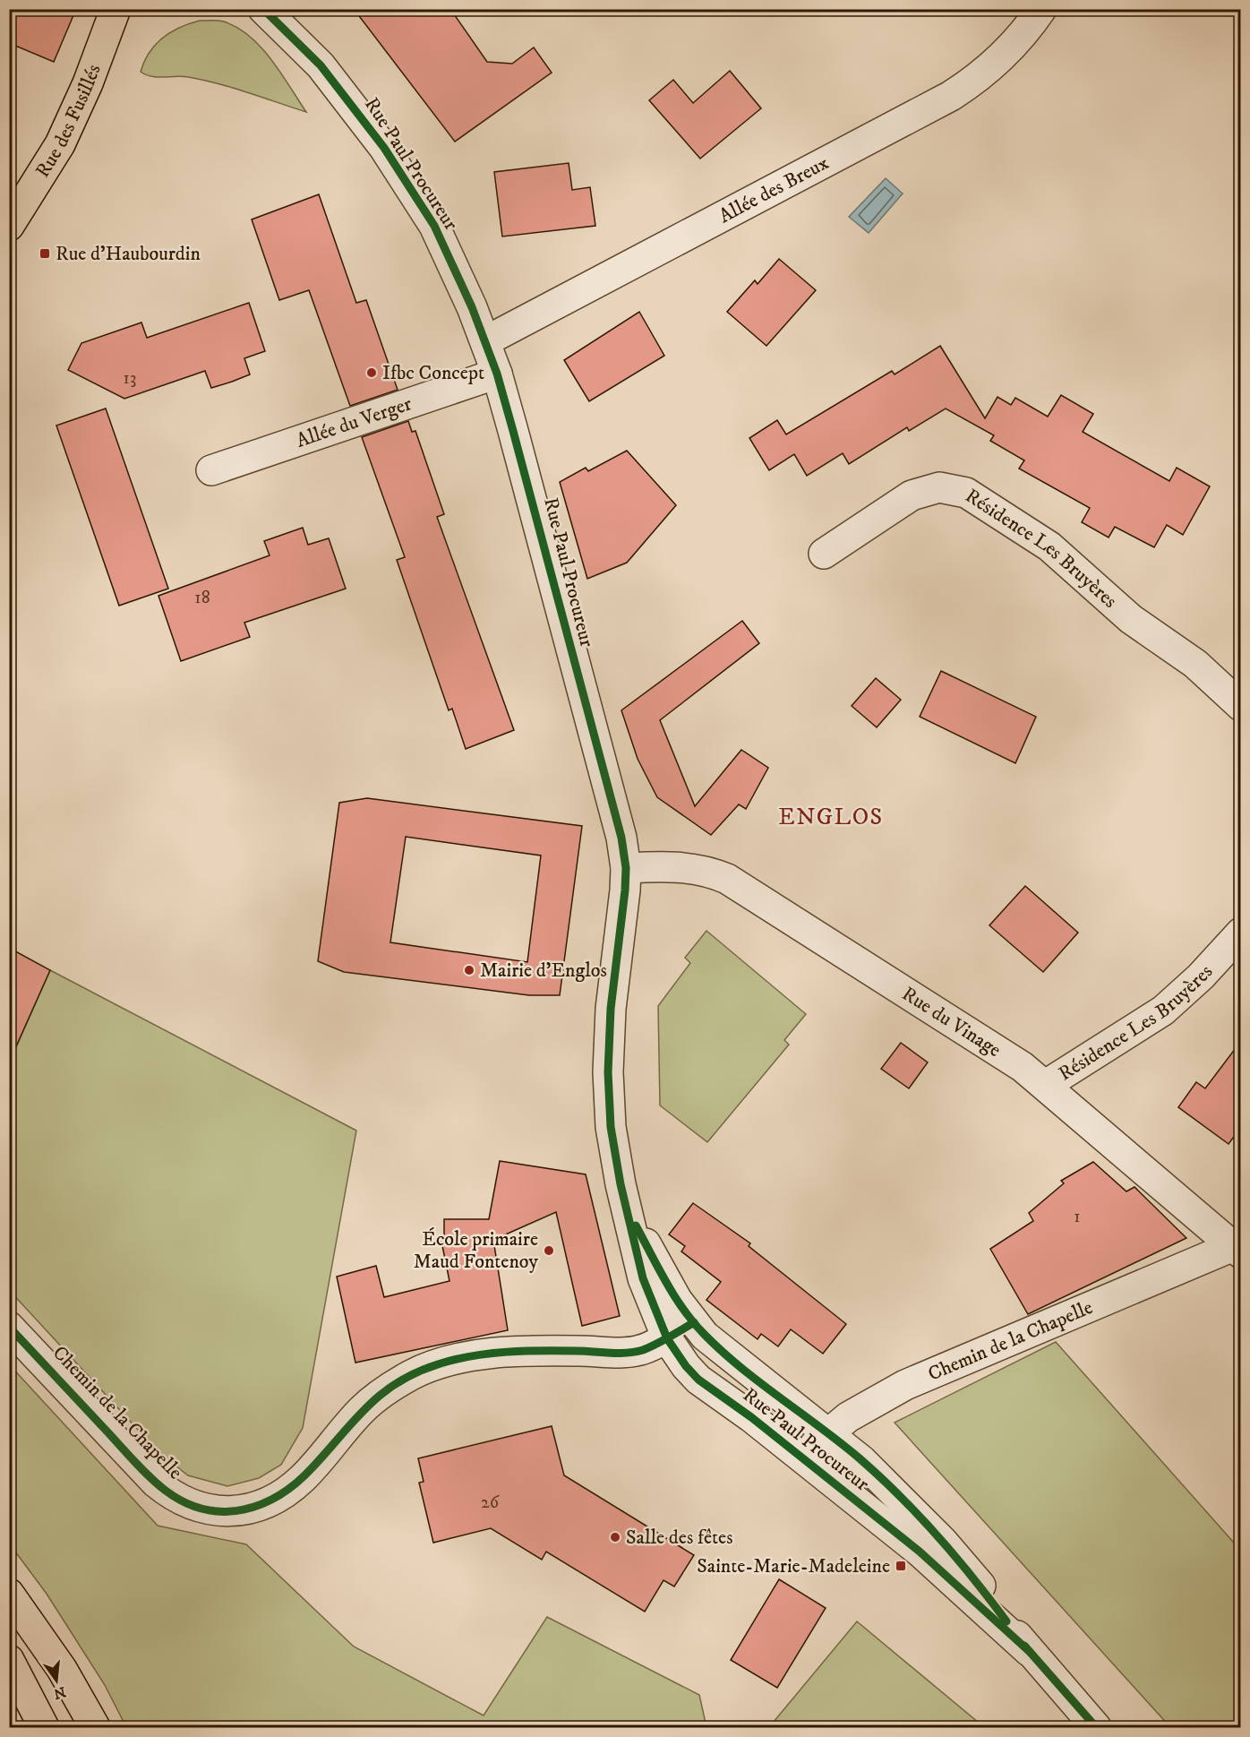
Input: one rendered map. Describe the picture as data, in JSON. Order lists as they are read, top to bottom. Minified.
{"streets":{"main road":["Rue des Fusillés"],"street":["Rue Paul Procureur","Allée des Breux","Allée du Verger","Résidence Les Bruyères","Rue du Vinage","Chemin de la Chapelle"]},"crossings":[["Rue Paul Procureur","Allée des Breux"],["Rue Paul Procureur","Allée du Verger"],["Rue Paul Procureur","Rue du Vinage"],["Rue Paul Procureur","Chemin de la Chapelle"],["Résidence Les Bruyères","Rue du Vinage"],["Rue du Vinage","Chemin de la Chapelle"]],"districts":["ENGLOS"],"places":{"transit":["Rue d'Haubourdin","Sainte-Marie-Madeleine"],"other":["Ifbc Concept","Mairie d'Englos","École primaire Maud Fontenoy","Salle des fêtes"]},"house_numbers":["13","18","1","26"],"north":"bottom"}
